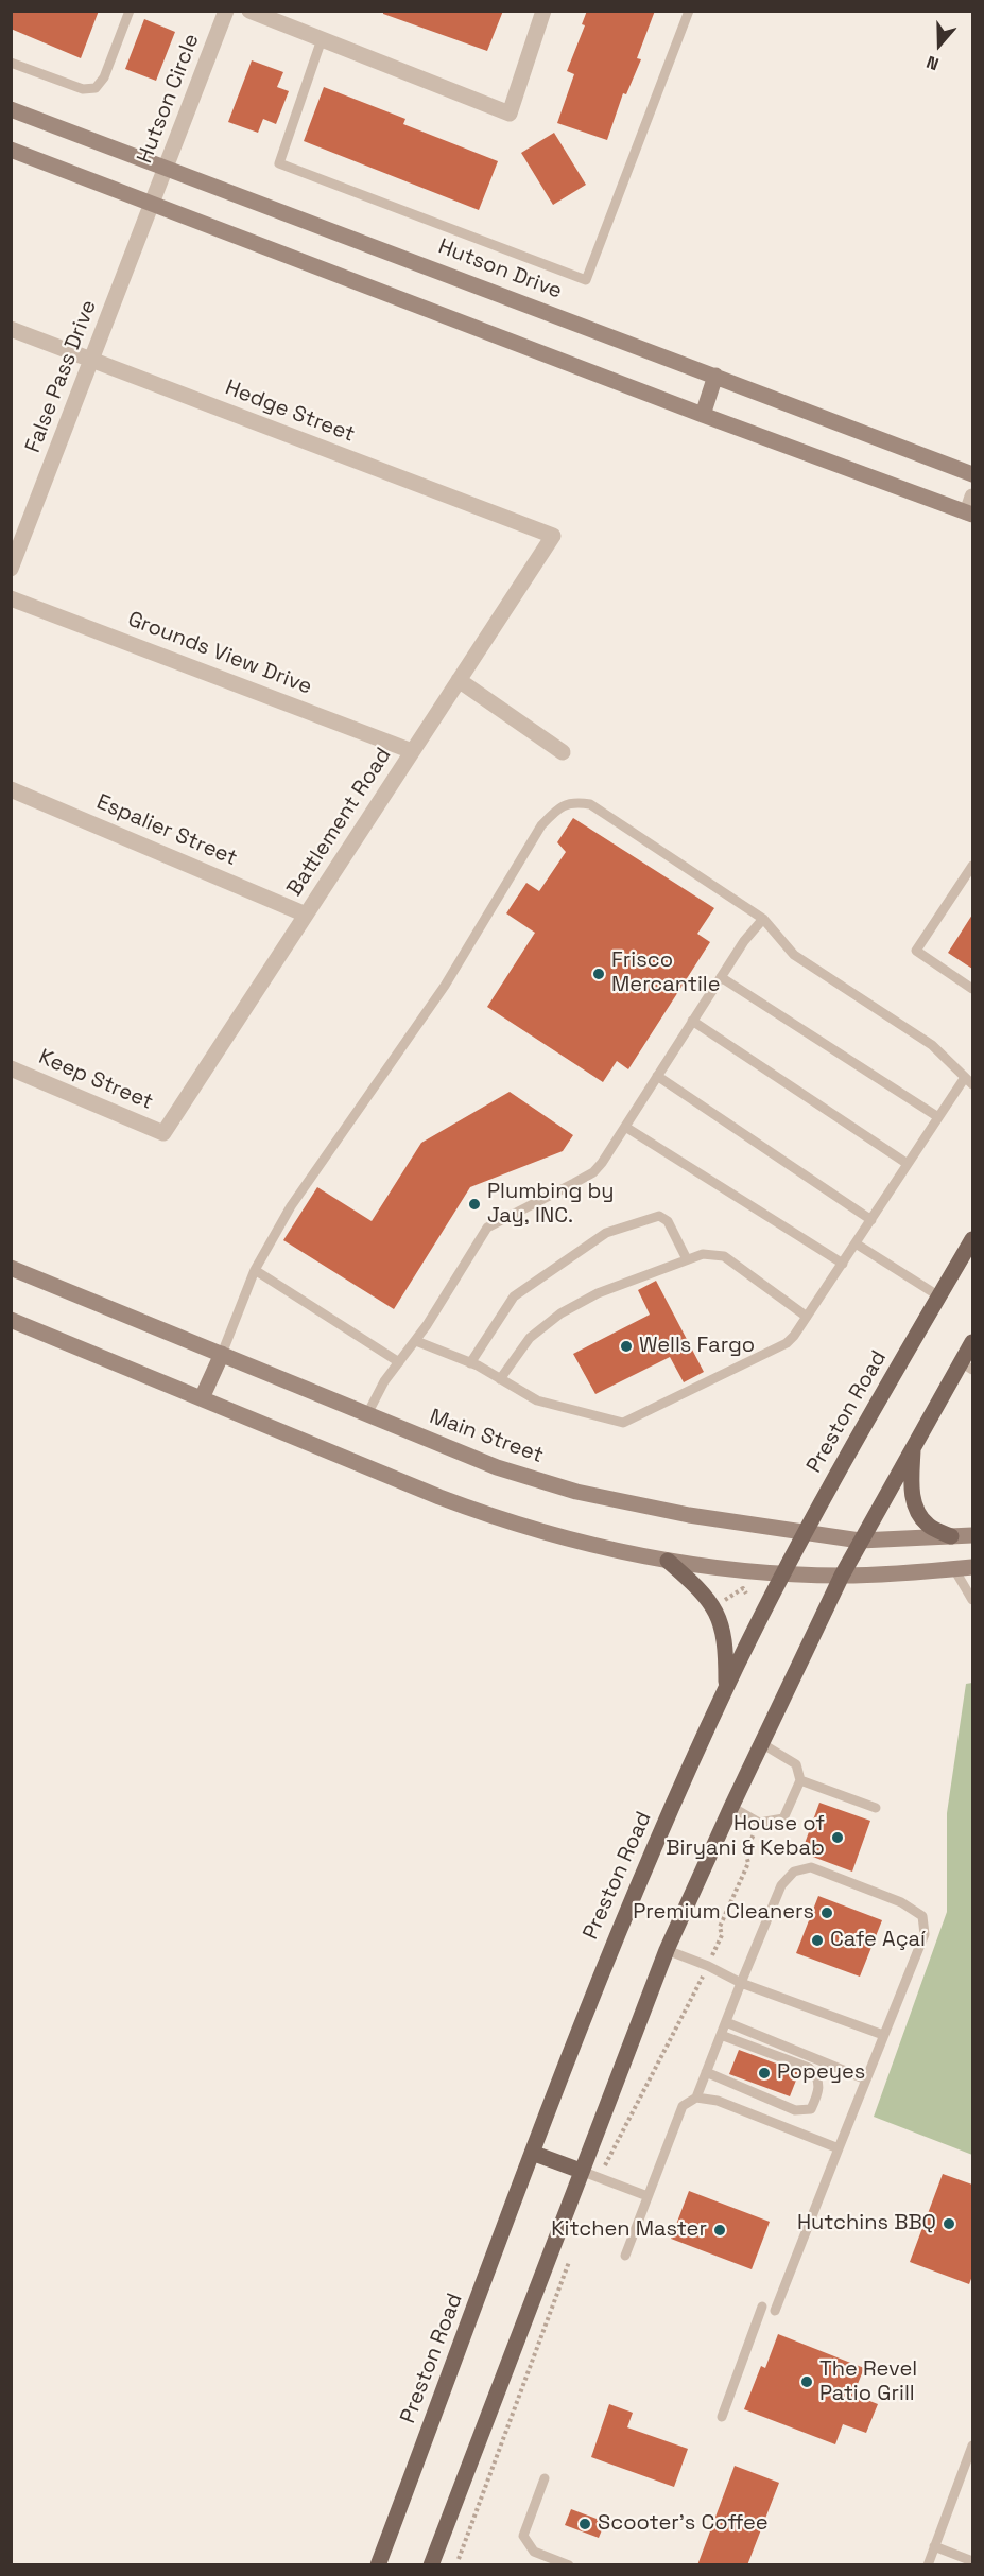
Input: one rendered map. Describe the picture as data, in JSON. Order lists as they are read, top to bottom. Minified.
{"streets":{"main road":["Preston Road"],"street":["Hutson Circle","Hutson Drive","False Pass Drive","Hedge Street","Grounds View Drive","Battlement Road","Espalier Street","Keep Street","Main Street"]},"crossings":[["Hutson Circle","Hutson Drive"],["Hutson Circle","False Pass Drive"],["False Pass Drive","Hedge Street"],["Hedge Street","Battlement Road"],["Grounds View Drive","Battlement Road"],["Battlement Road","Espalier Street"],["Battlement Road","Keep Street"],["Preston Road","Main Street"]],"places":["Frisco Mercantile","Plumbing by Jay, INC.","Wells Fargo","House of Biryani & Kebab","Premium Cleaners","Cafe Açaí","Popeyes","Hutchins BBQ","Kitchen Master","The Revel Patio Grill","Scooter's Coffee"],"north":"bottom"}
